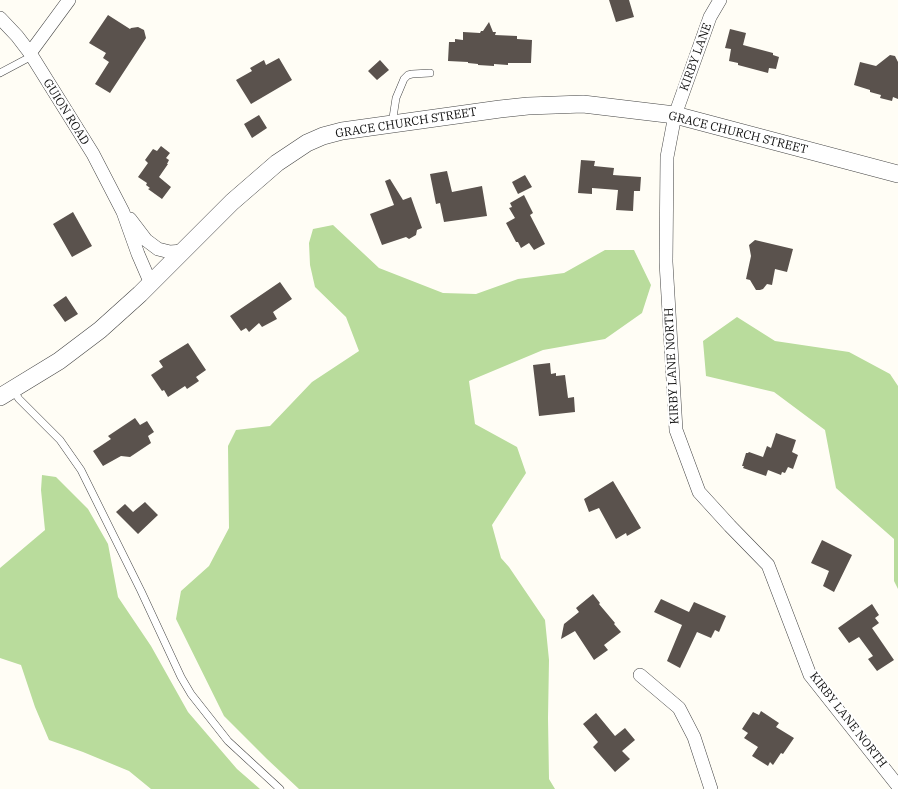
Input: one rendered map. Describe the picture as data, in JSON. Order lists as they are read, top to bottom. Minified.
{"streets":{"street":["KIRBY LANE","GUION ROAD","GRACE CHURCH STREET","KIRBY LANE NORTH"]},"crossings":[["KIRBY LANE","GRACE CHURCH STREET"],["KIRBY LANE","KIRBY LANE NORTH"],["GUION ROAD","GRACE CHURCH STREET"],["GRACE CHURCH STREET","KIRBY LANE NORTH"]]}
